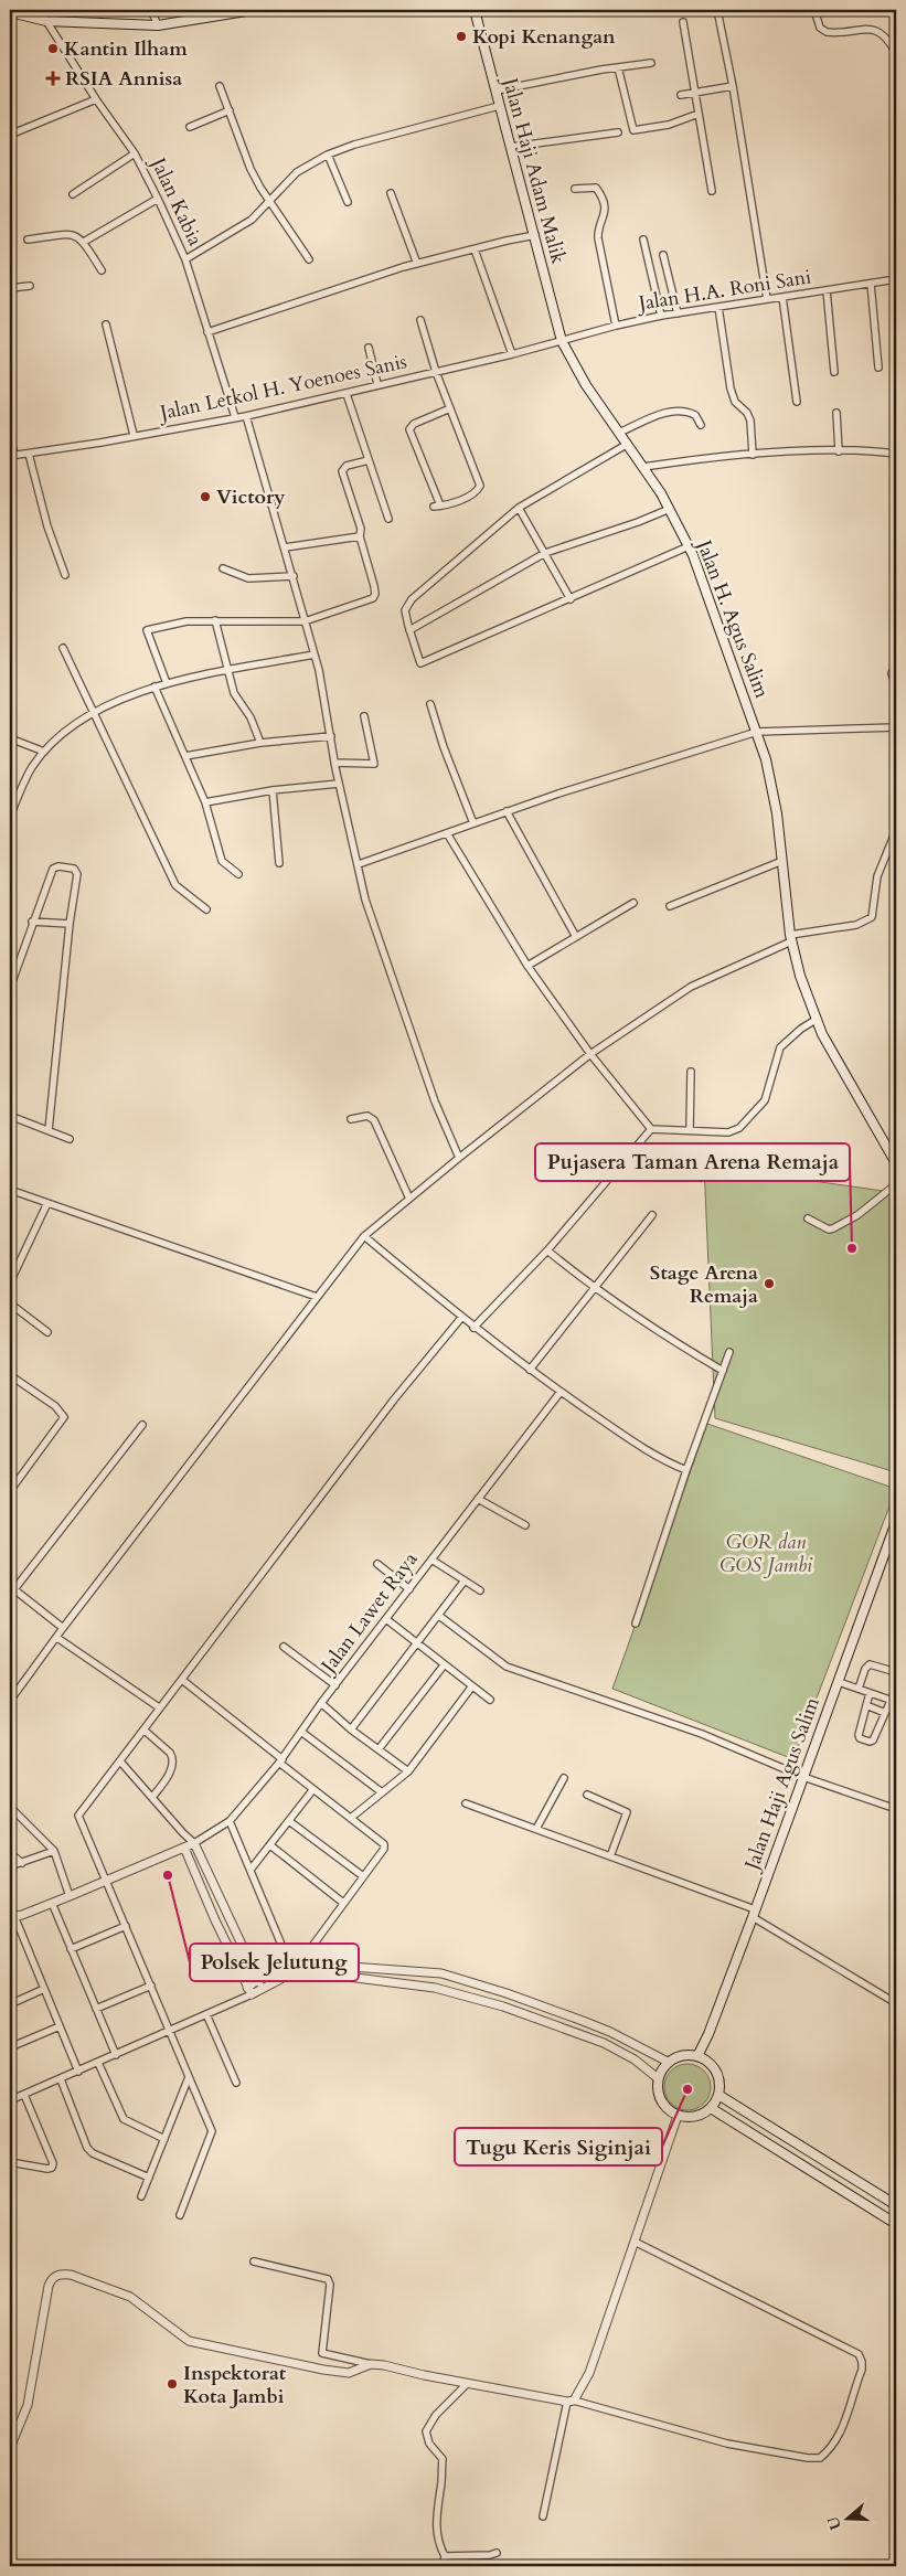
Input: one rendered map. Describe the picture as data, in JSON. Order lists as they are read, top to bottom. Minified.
{"streets":{"main road":["Jalan Haji Adam Malik","Jalan H. Agus Salim","Jalan Haji Agus Salim"],"street":["Jalan Kabia","Jalan H.A. Roni Sani","Jalan Letkol H. Yoenoes Sanis","Jalan Lawet Raya"]},"crossings":[["Jalan Haji Adam Malik","Jalan H.A. Roni Sani"],["Jalan Haji Adam Malik","Jalan Letkol H. Yoenoes Sanis"],["Jalan Haji Adam Malik","Jalan H. Agus Salim"],["Jalan Kabia","Jalan Letkol H. Yoenoes Sanis"],["Jalan H.A. Roni Sani","Jalan Letkol H. Yoenoes Sanis"],["Jalan H.A. Roni Sani","Jalan H. Agus Salim"],["Jalan Letkol H. Yoenoes Sanis","Jalan H. Agus Salim"]],"parks":["GOR dan GOS Jambi"],"places":{"other":["Kopi Kenangan","Kantin Ilham","Victory","Pujasera Taman Arena Remaja","Stage Arena Remaja","Polsek Jelutung","Tugu Keris Siginjai","Inspektorat Kota Jambi"],"health":["RSIA Annisa"]},"north":"left"}
